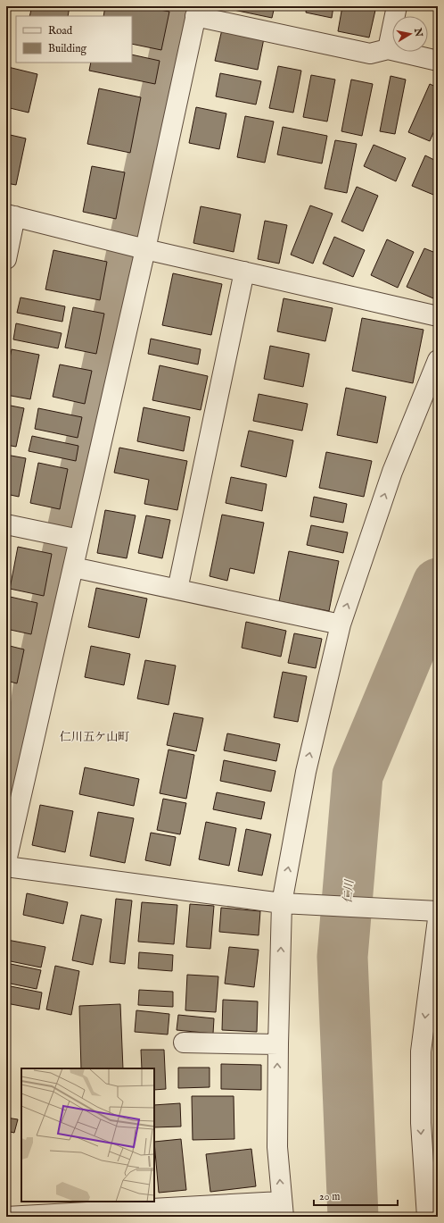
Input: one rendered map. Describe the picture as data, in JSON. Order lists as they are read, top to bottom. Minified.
{"districts":["仁川五ケ山町"],"water":["仁川"],"legend":["Road","Building"],"scale_bar":"20 m","north":"right"}
